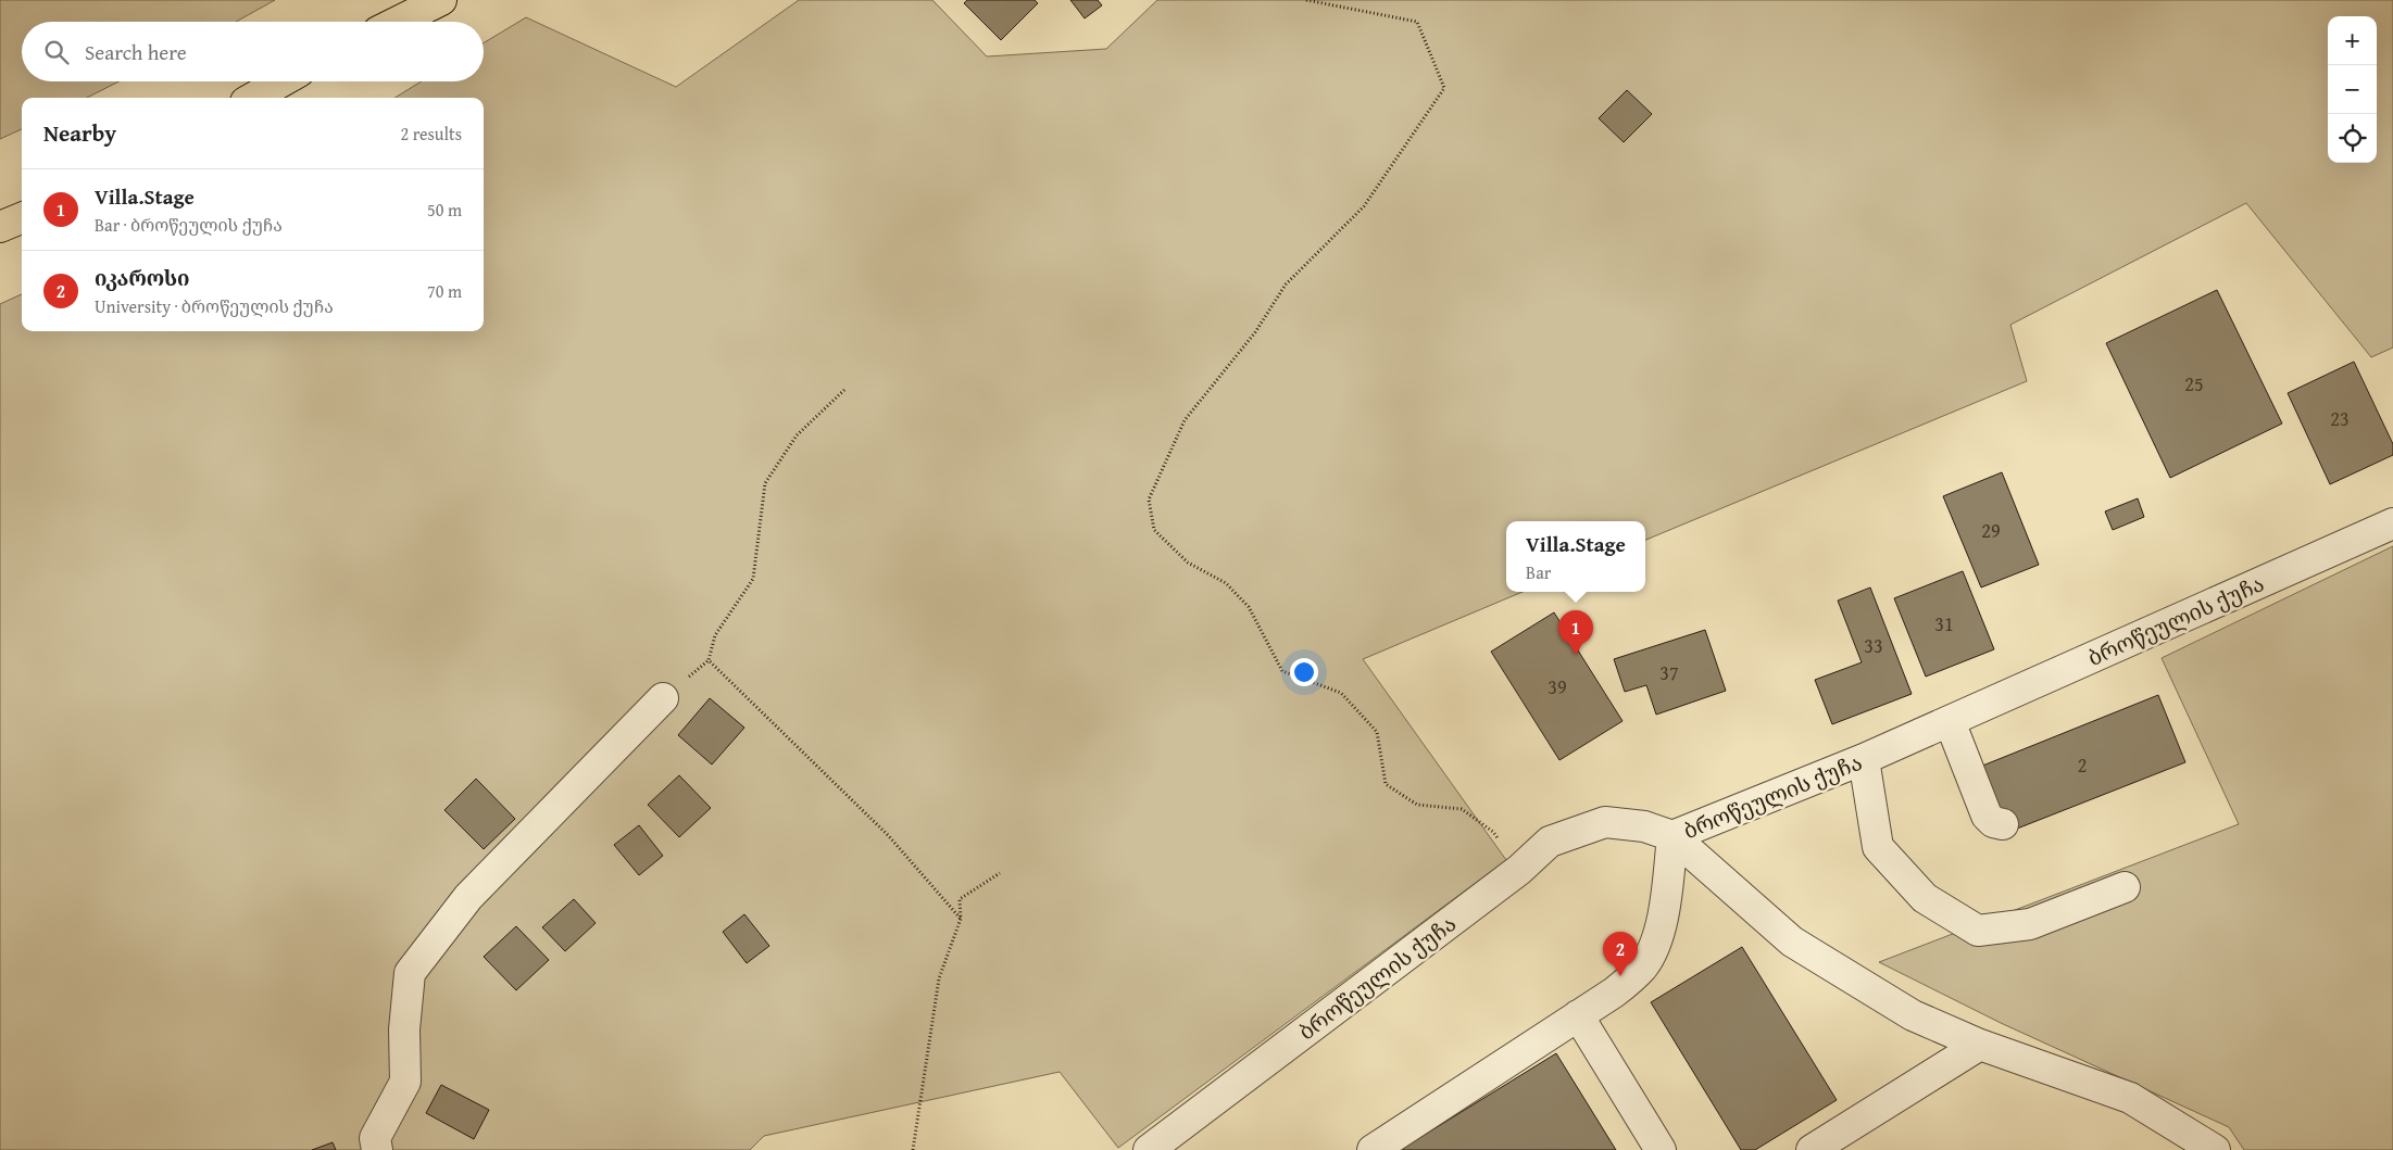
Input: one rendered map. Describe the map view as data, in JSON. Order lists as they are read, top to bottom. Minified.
{"streets":{"street":["ბროწეულის ქუჩა"]},"house_numbers":["25","23","29","31","33","37","39","2"],"page":{"map_buttons":["+","−"],"search":"Search here","heading":["Nearby","2 results"],"list":[{"mark":"1","name":"Villa.Stage","note":"Bar · ბროწეულის ქუჩა","value":"50 m"},{"mark":"2","name":"იკაროსი","note":"University · ბროწეულის ქუჩა","value":"70 m"}],"popup":["Villa.Stage","Bar"],"pins":["1","2"]}}
